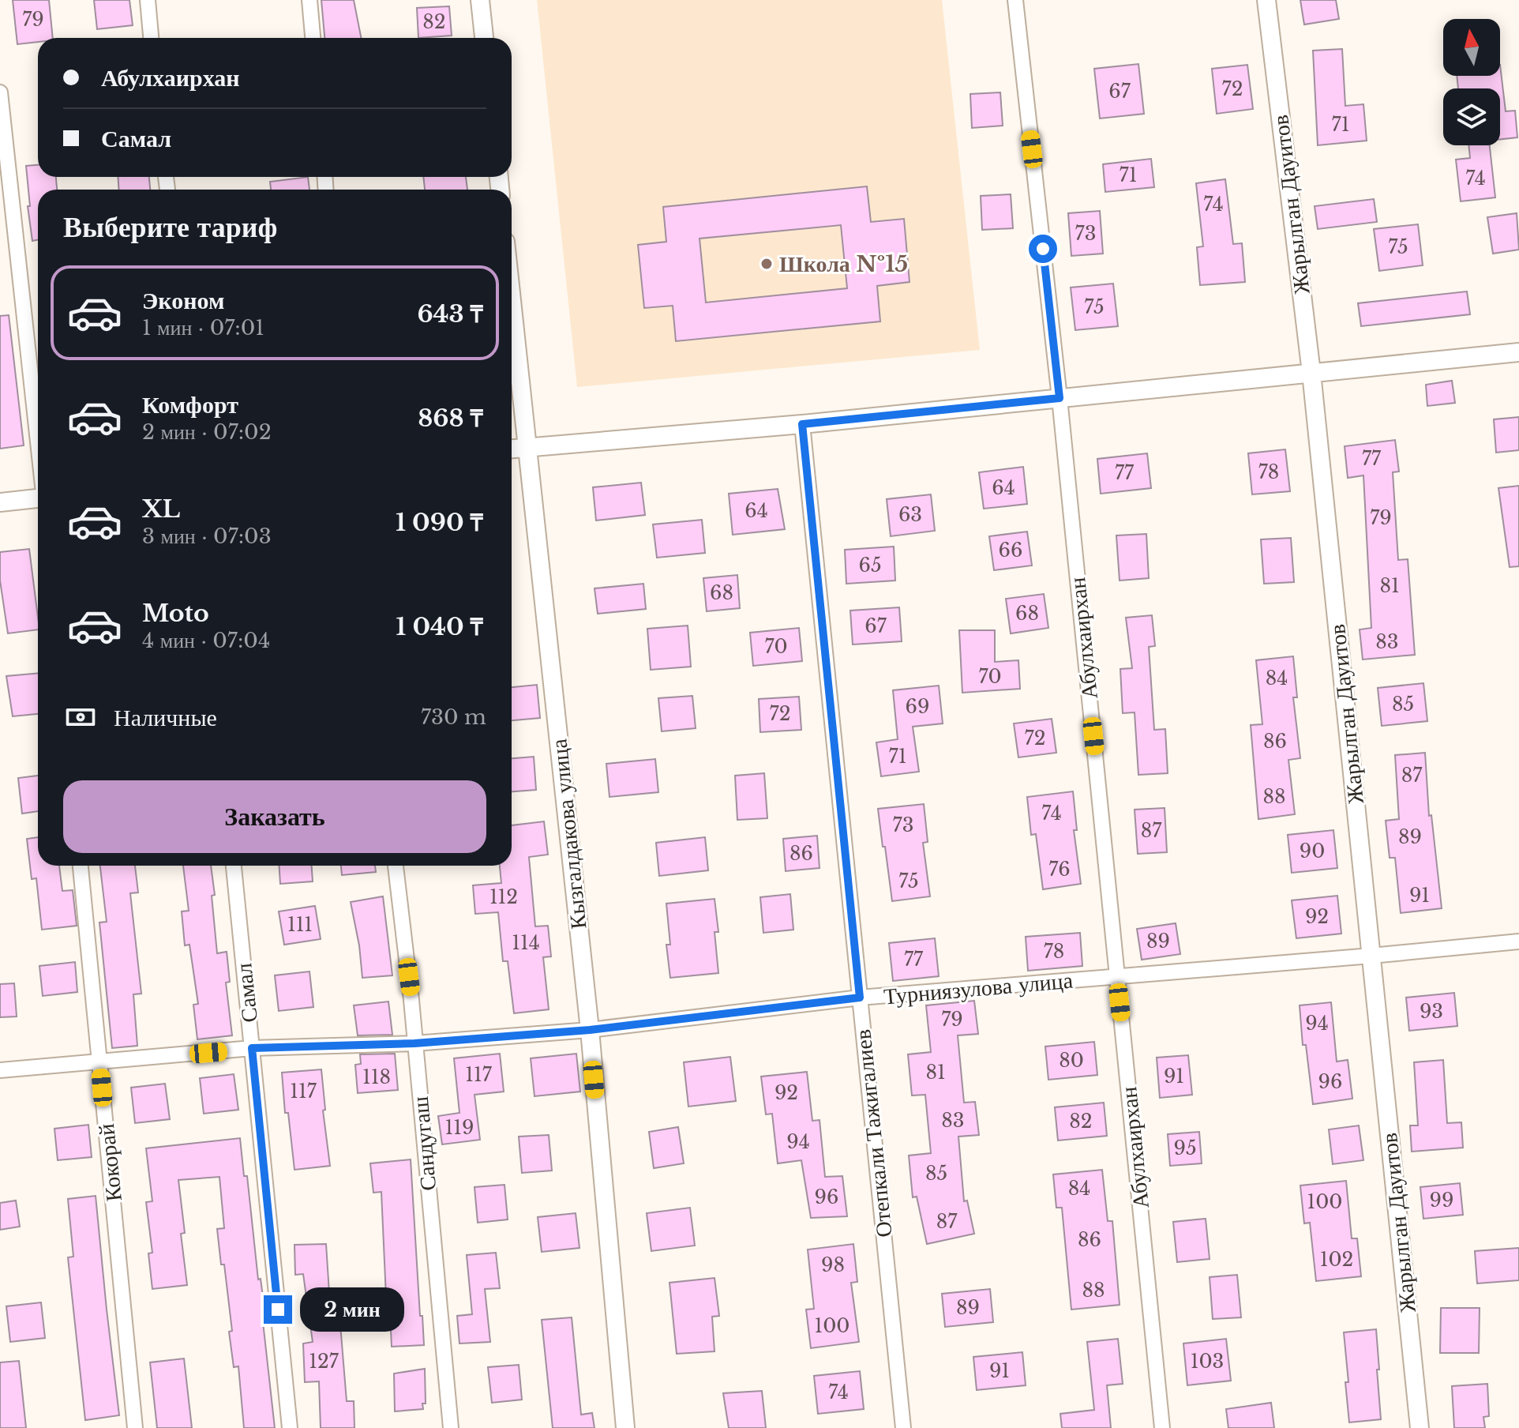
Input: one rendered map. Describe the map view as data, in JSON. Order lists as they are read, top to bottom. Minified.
{"streets":{"street":["Жарылган Дауитов","Абулхаирхан","Кызгалдакова улица","Турниязулова улица","Самал","Отепкали Тажигалиев","Сандугаш","Кокорай"]},"crossings":[["Жарылган Дауитов","Турниязулова улица"],["Абулхаирхан","Турниязулова улица"],["Кызгалдакова улица","Турниязулова улица"],["Турниязулова улица","Самал"],["Турниязулова улица","Отепкали Тажигалиев"],["Турниязулова улица","Сандугаш"],["Турниязулова улица","Кокорай"]],"places":["Школа №15"],"house_numbers":["79","82","72","67","71","71","74","74","73","75","75","77","78","77","64","64","63","79","66","65","81","68","68","67","83","70","70","84","85","69","72","72","86","71","87","88","74","73","87","89","90","86","76","75","91","112","92","111","89","114","78","77","93","79","94","80","81","117","91","118","96","117","92","83","82","119","94","95","85","84","96","99","100","87","86","102","98","88","89","100","127","103","91","74"],"north":"top","page":{"banner":["Абулхаирхан","Самал"],"heading":"Выберите тариф","list":[{"name":"Эконом","note":"1 мин · 07:01","value":"643 ₸"},{"name":"Комфорт","note":"2 мин · 07:02","value":"868 ₸"},{"name":"XL","note":"3 мин · 07:03","value":"1 090 ₸"},{"name":"Moto","note":"4 мин · 07:04","value":"1 040 ₸"}],"pay":["Наличные","730 m"],"buttons":"Заказать","bubble":"2 мин"}}
